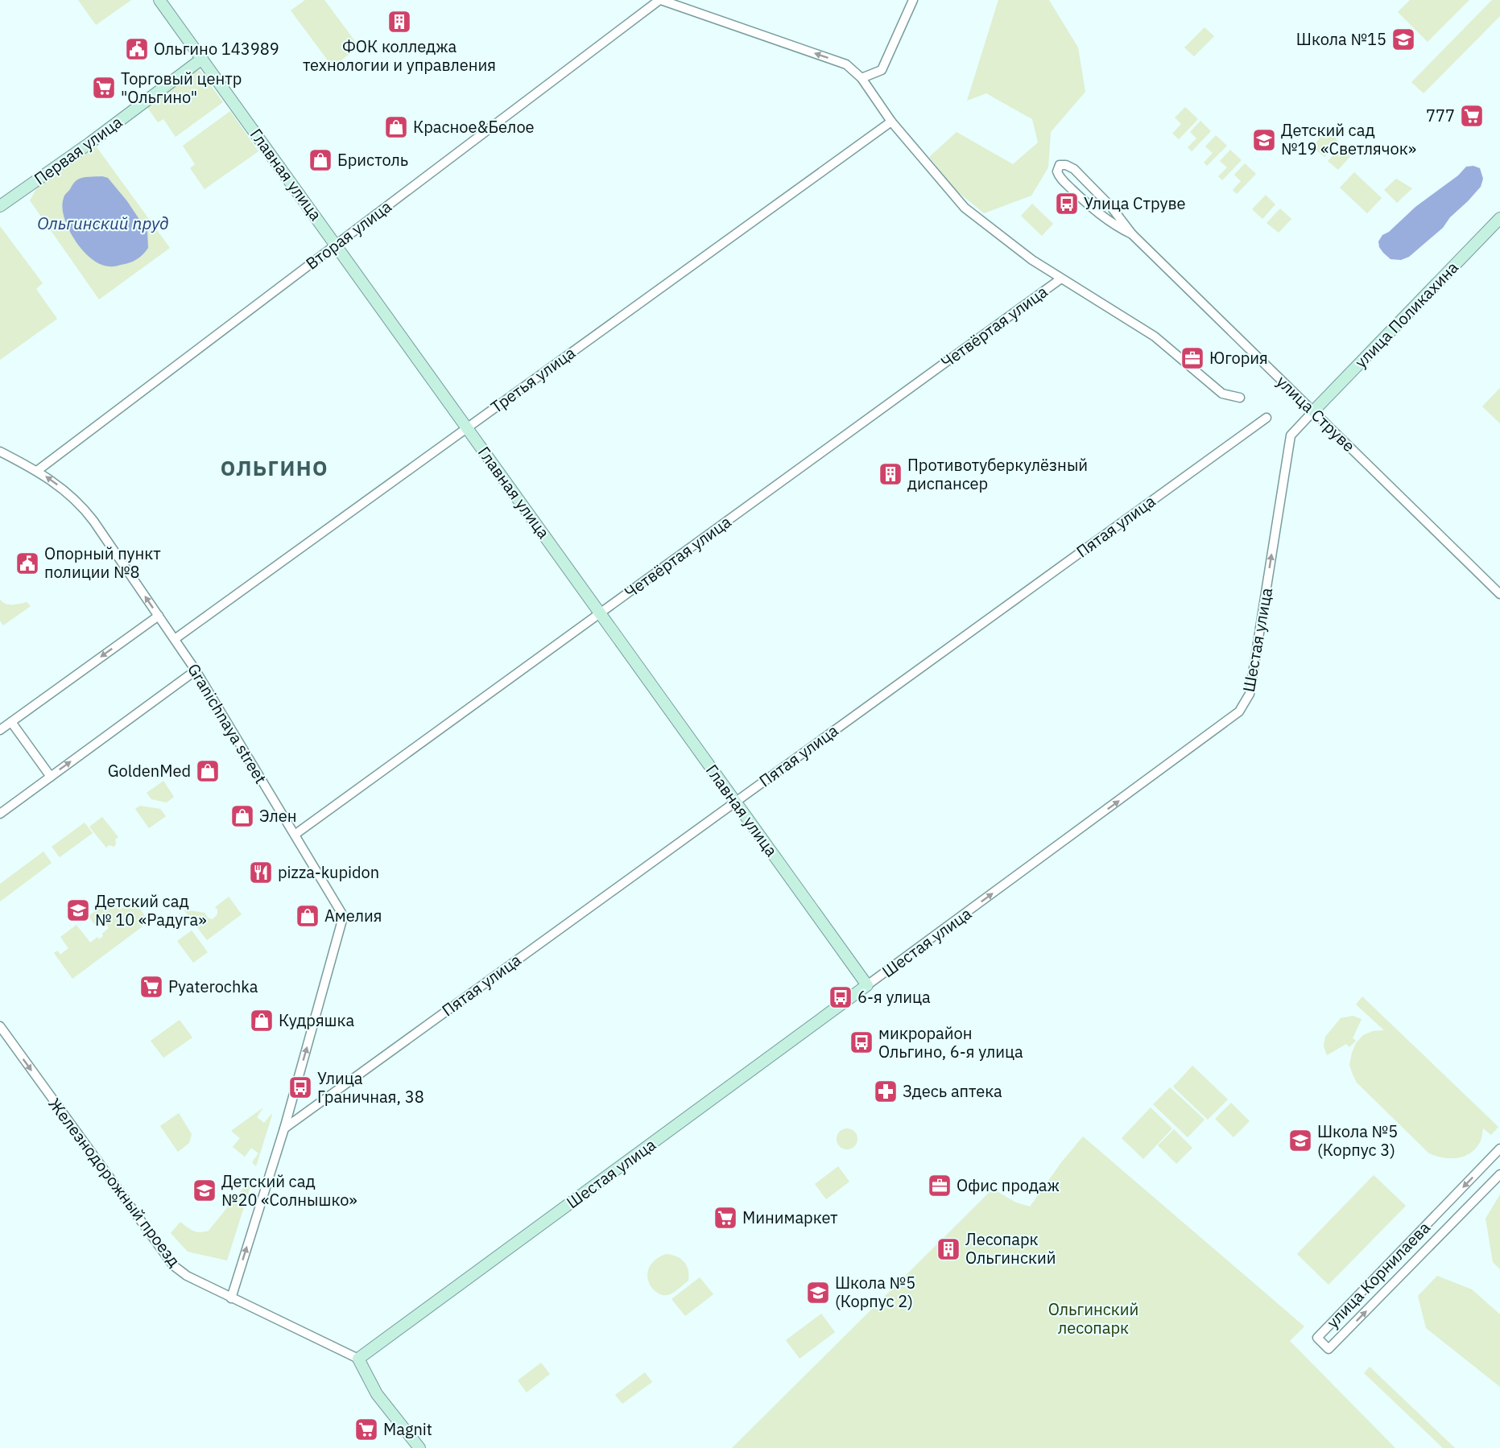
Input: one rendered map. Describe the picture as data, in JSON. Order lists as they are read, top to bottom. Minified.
{"streets":{"street":["Первая улица","Главная улица","Вторая улица","улица Поликахина","Четвёртая улица","Третья улица","улица Струве","Пятая улица","Шестая улица","Granichnaya street","Железнодорожный проезд","улица Корнилаева"]},"crossings":[["Первая улица","Главная улица"],["Главная улица","Вторая улица"],["Главная улица","Четвёртая улица"],["Главная улица","Третья улица"],["Главная улица","Пятая улица"],["Главная улица","Шестая улица"],["Вторая улица","Granichnaya street"],["улица Поликахина","улица Струве"],["улица Поликахина","Шестая улица"],["Четвёртая улица","Granichnaya street"],["Третья улица","Granichnaya street"],["улица Струве","Шестая улица"],["Пятая улица","Granichnaya street"],["Шестая улица","Железнодорожный проезд"],["Granichnaya street","Железнодорожный проезд"]],"one_way":["Шестая улица","Granichnaya street","Железнодорожный проезд"],"districts":["ОЛЬГИНО"],"water":["Ольгинский пруд"],"parks":["Ольгинский лесопарк"],"places":{"building":["ФОК колледжа технологии и управления","Противотуберкулёзный диспансер","Лесопарк Ольгинский"],"school or university":["Школа №15","Детский сад №19 «Светлячок»","Детский сад № 10 «Радуга»","Школа №5 (Корпус 3)","Детский сад №20 «Солнышко»","Школа №5 (Корпус 2)"],"public building":["Ольгино 143989","Опорный пункт полиции №8"],"supermarket":["Торговый центр \"Ольгино\"","777","Pyaterochka","Минимаркет","Magnit"],"shop":["Красное&Белое","Бристоль","GoldenMed","Элен","Амелия","Кудряшка"],"bus stop":["Улица Струве","6-я улица","микрорайон Ольгино, 6-я улица","Улица Граничная, 38"],"office":["Югория","Офис продаж"],"restaurant":["pizza-kupidon"],"pharmacy":["Здесь аптека"]}}
